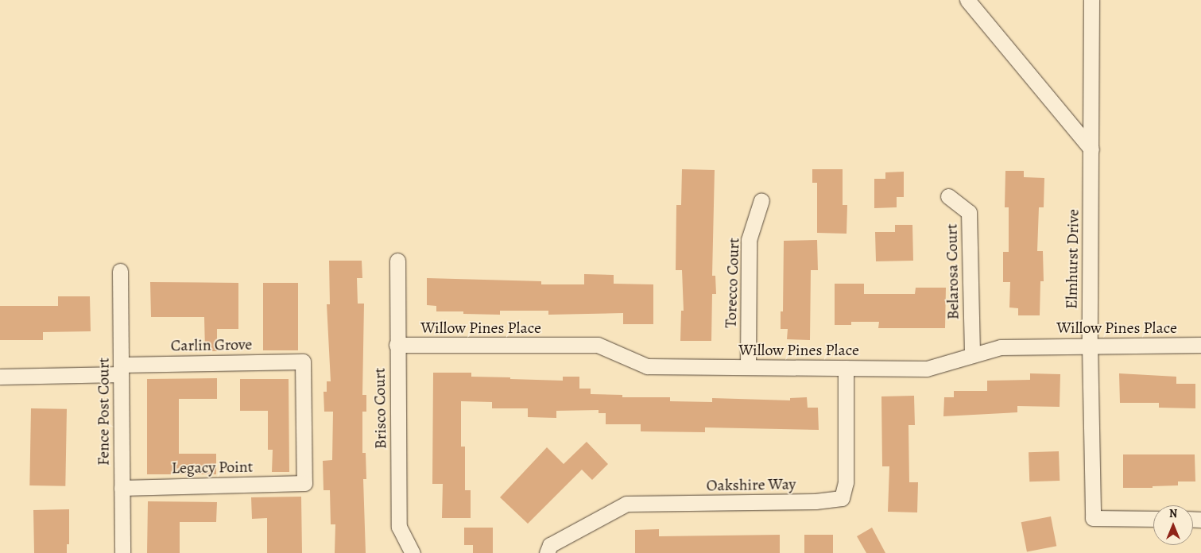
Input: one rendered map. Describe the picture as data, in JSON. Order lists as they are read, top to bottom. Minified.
{"streets":{"street":["Elmhurst Drive","Belarosa Court","Torecco Court","Willow Pines Place","Carlin Grove","Brisco Court","Fence Post Court","Legacy Point","Oakshire Way"]},"crossings":[["Elmhurst Drive","Willow Pines Place"],["Belarosa Court","Willow Pines Place"],["Torecco Court","Willow Pines Place"],["Willow Pines Place","Brisco Court"],["Willow Pines Place","Oakshire Way"],["Carlin Grove","Fence Post Court"],["Carlin Grove","Legacy Point"],["Fence Post Court","Legacy Point"]],"north":"top"}
